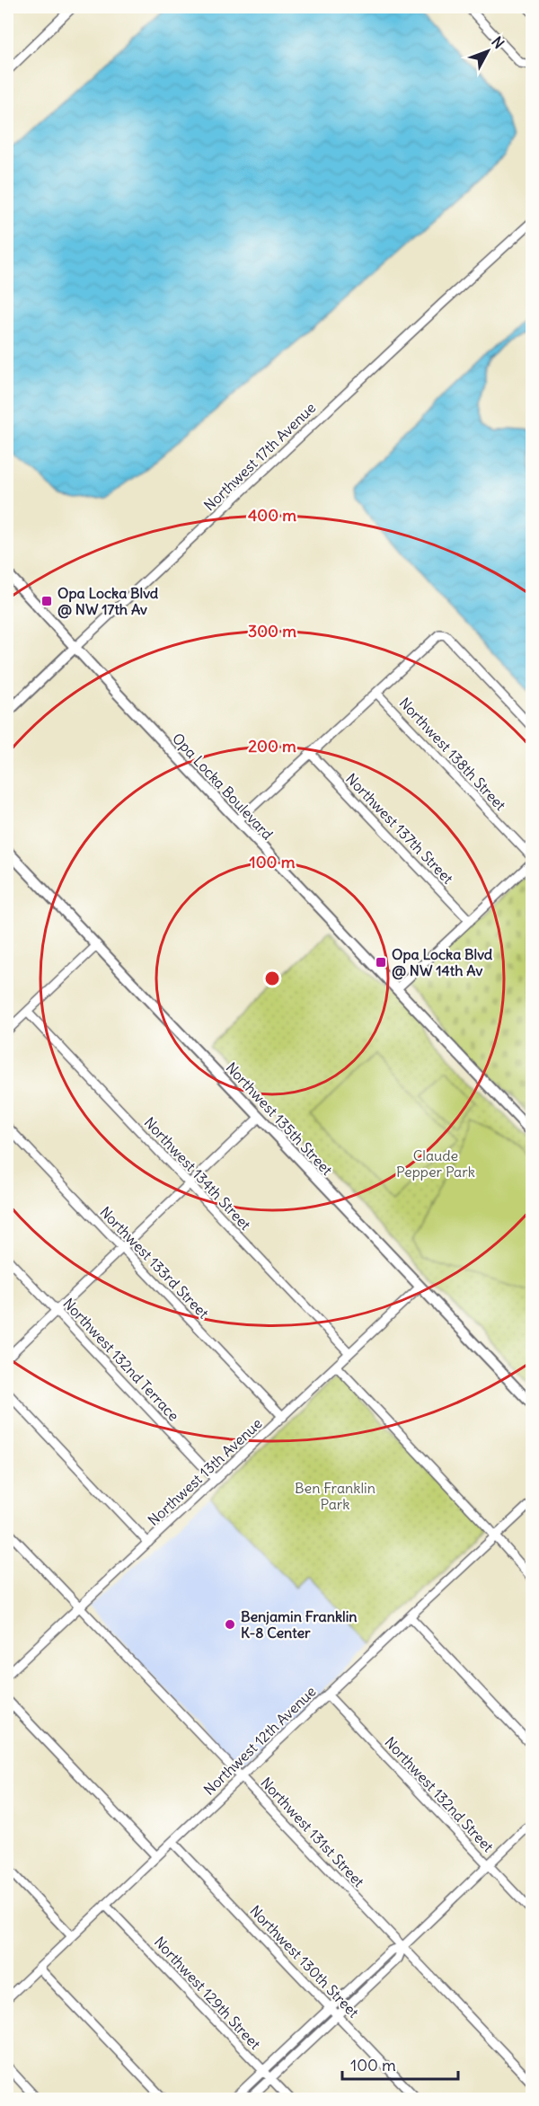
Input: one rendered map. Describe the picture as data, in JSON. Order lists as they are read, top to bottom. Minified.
{"streets":{"main road":["Northwest 17th Avenue","Opa Locka Boulevard","Northwest 135th Street"],"street":["Northwest 138th Street","Northwest 137th Street","Northwest 134th Street","Northwest 133rd Street","Northwest 132nd Terrace","Northwest 13th Avenue","Northwest 12th Avenue","Northwest 132nd Street","Northwest 131st Street","Northwest 130th Street","Northwest 129th Street"]},"crossings":[["Northwest 17th Avenue","Opa Locka Boulevard"],["Northwest 135th Street","Northwest 13th Avenue"],["Northwest 134th Street","Northwest 13th Avenue"],["Northwest 133rd Street","Northwest 13th Avenue"],["Northwest 132nd Terrace","Northwest 13th Avenue"],["Northwest 13th Avenue","Northwest 131st Street"],["Northwest 12th Avenue","Northwest 132nd Street"],["Northwest 12th Avenue","Northwest 131st Street"],["Northwest 12th Avenue","Northwest 130th Street"],["Northwest 12th Avenue","Northwest 129th Street"]],"parks":["Claude Pepper Park","Ben Franklin Park"],"places":{"transit":["Opa Locka Blvd @ NW 17th Av","Opa Locka Blvd @ NW 14th Av"],"other":["Benjamin Franklin K-8 Center"]},"scale_bar":"100 m","north":"top right","rings":["400 m","300 m","200 m","100 m"]}
